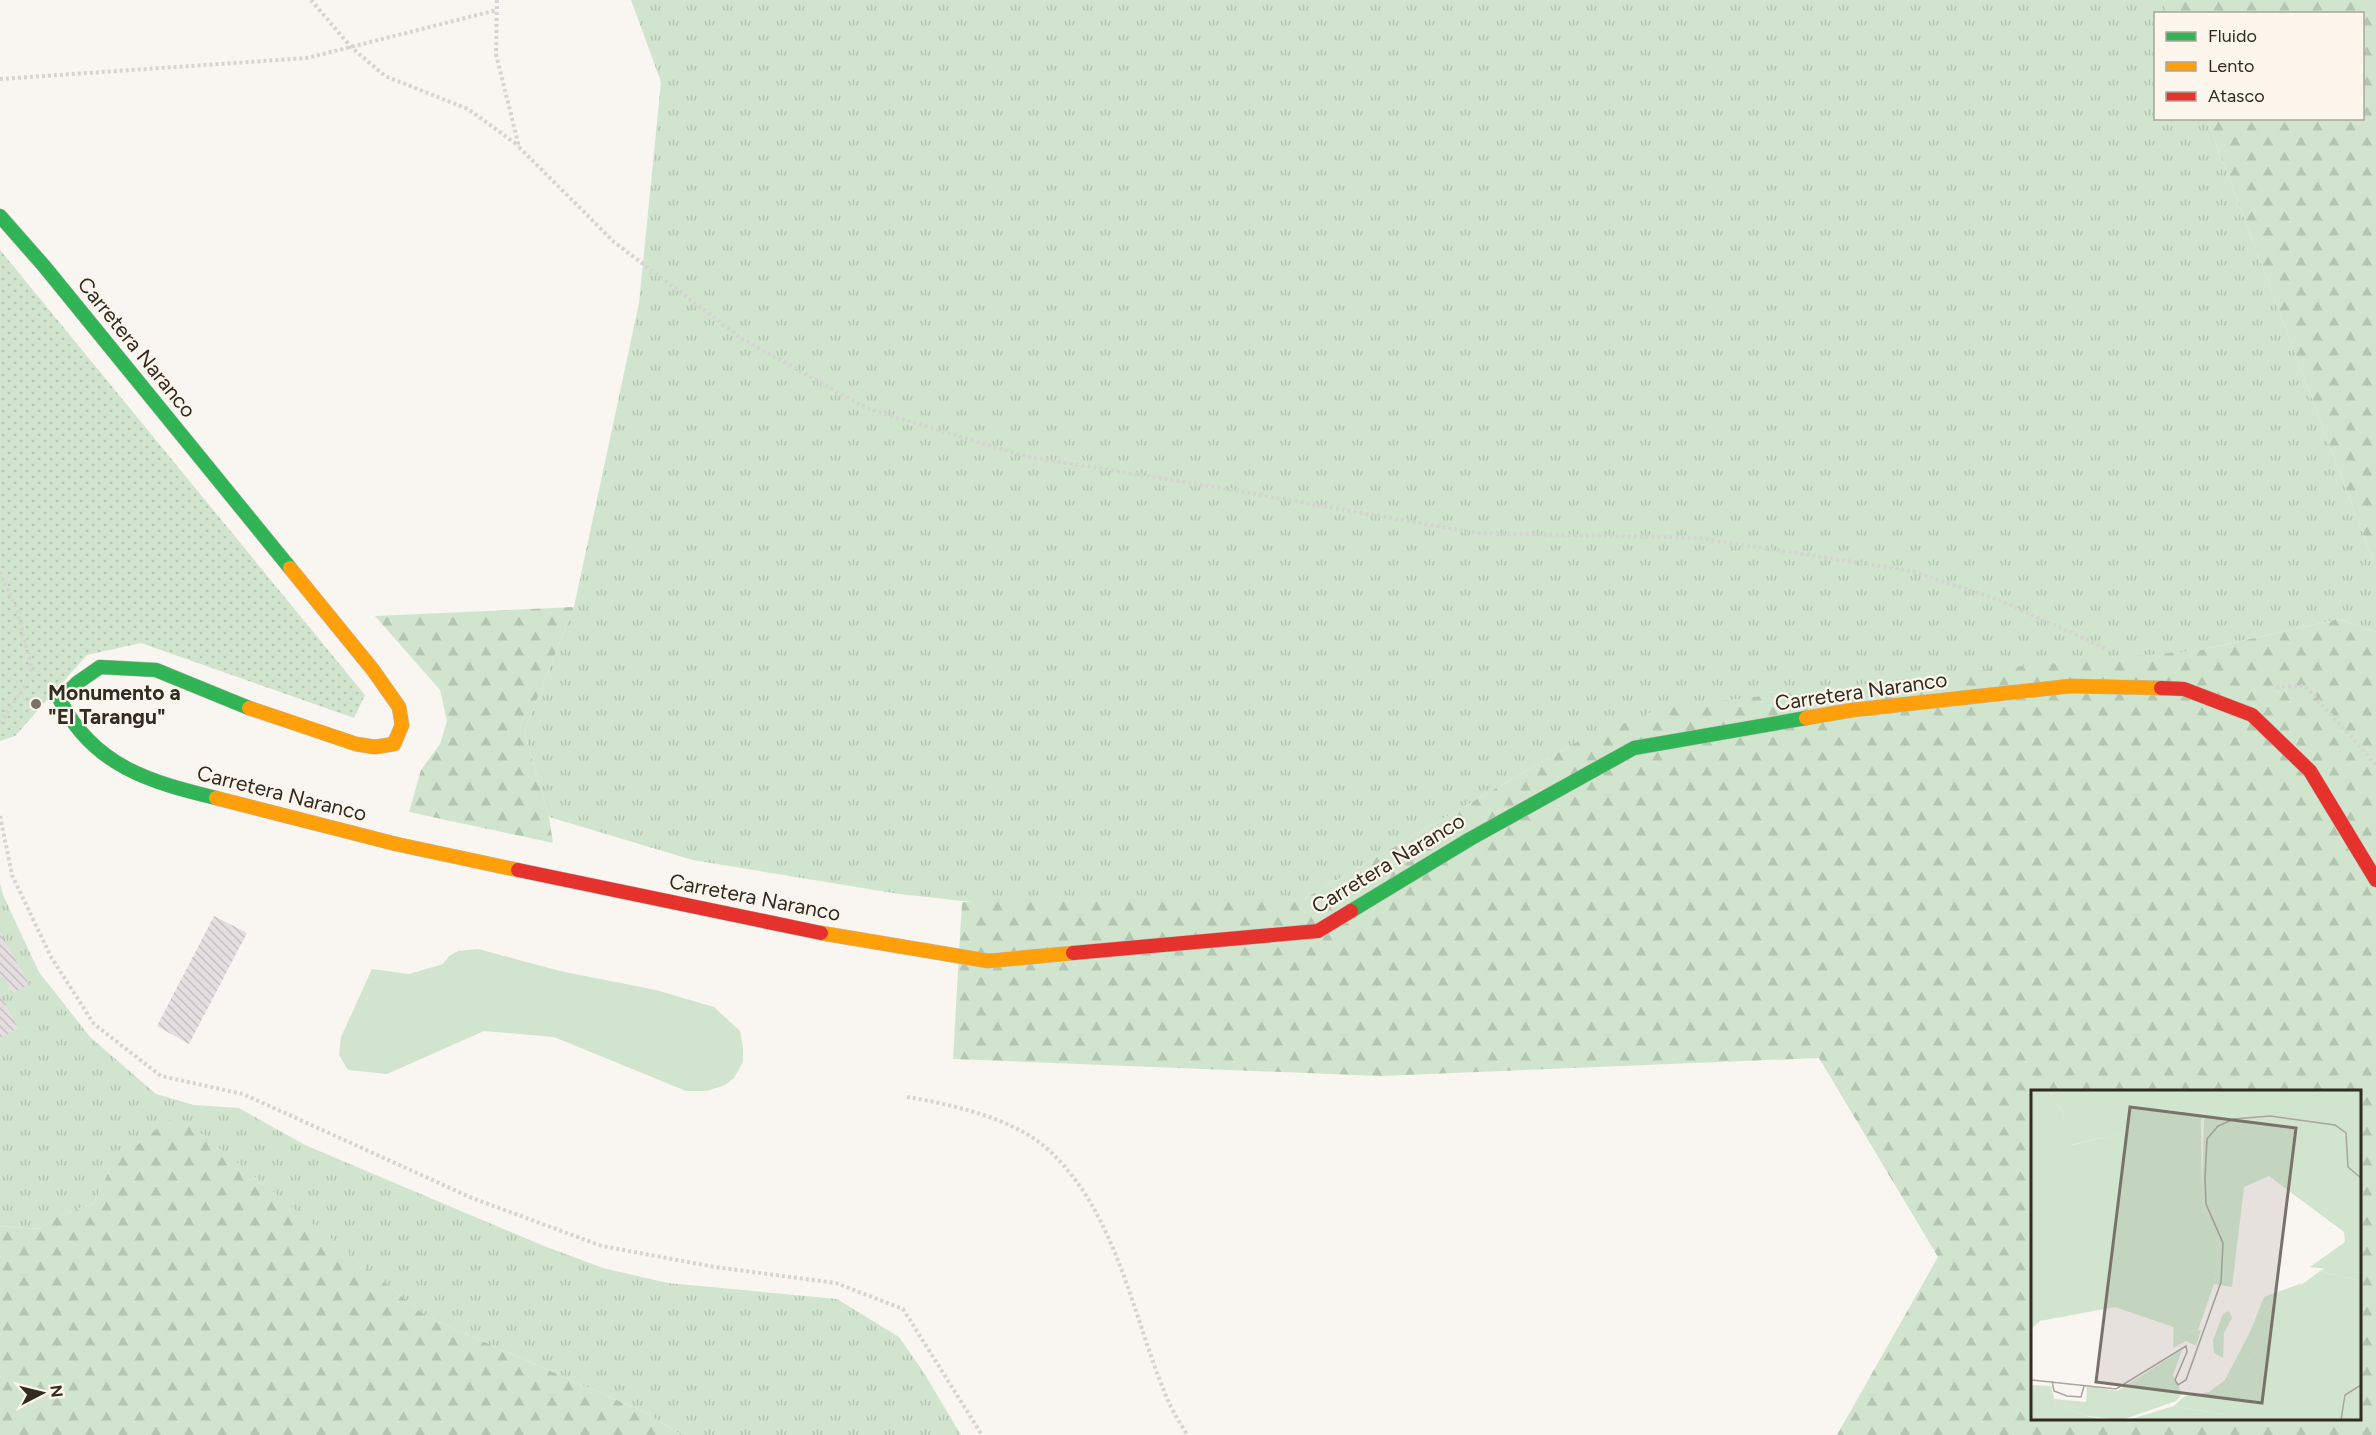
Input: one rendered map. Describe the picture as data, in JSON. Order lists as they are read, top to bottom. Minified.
{"streets":{"street":["Carretera Naranco"]},"places":["Monumento a \"El Tarangu\""],"legend":["Fluido","Lento","Atasco"],"north":"right"}
